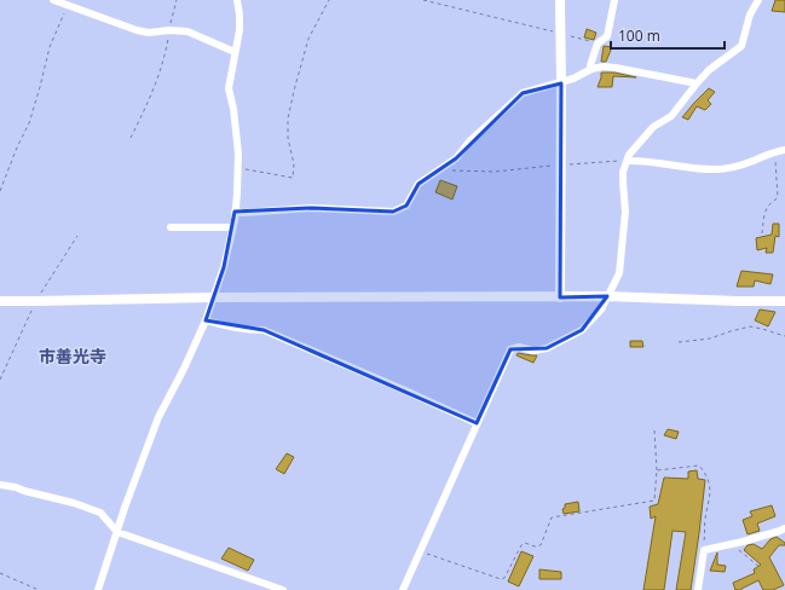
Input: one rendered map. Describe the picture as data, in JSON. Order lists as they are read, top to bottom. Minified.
{"districts":["市善光寺"],"scale_bar":"100 m"}
